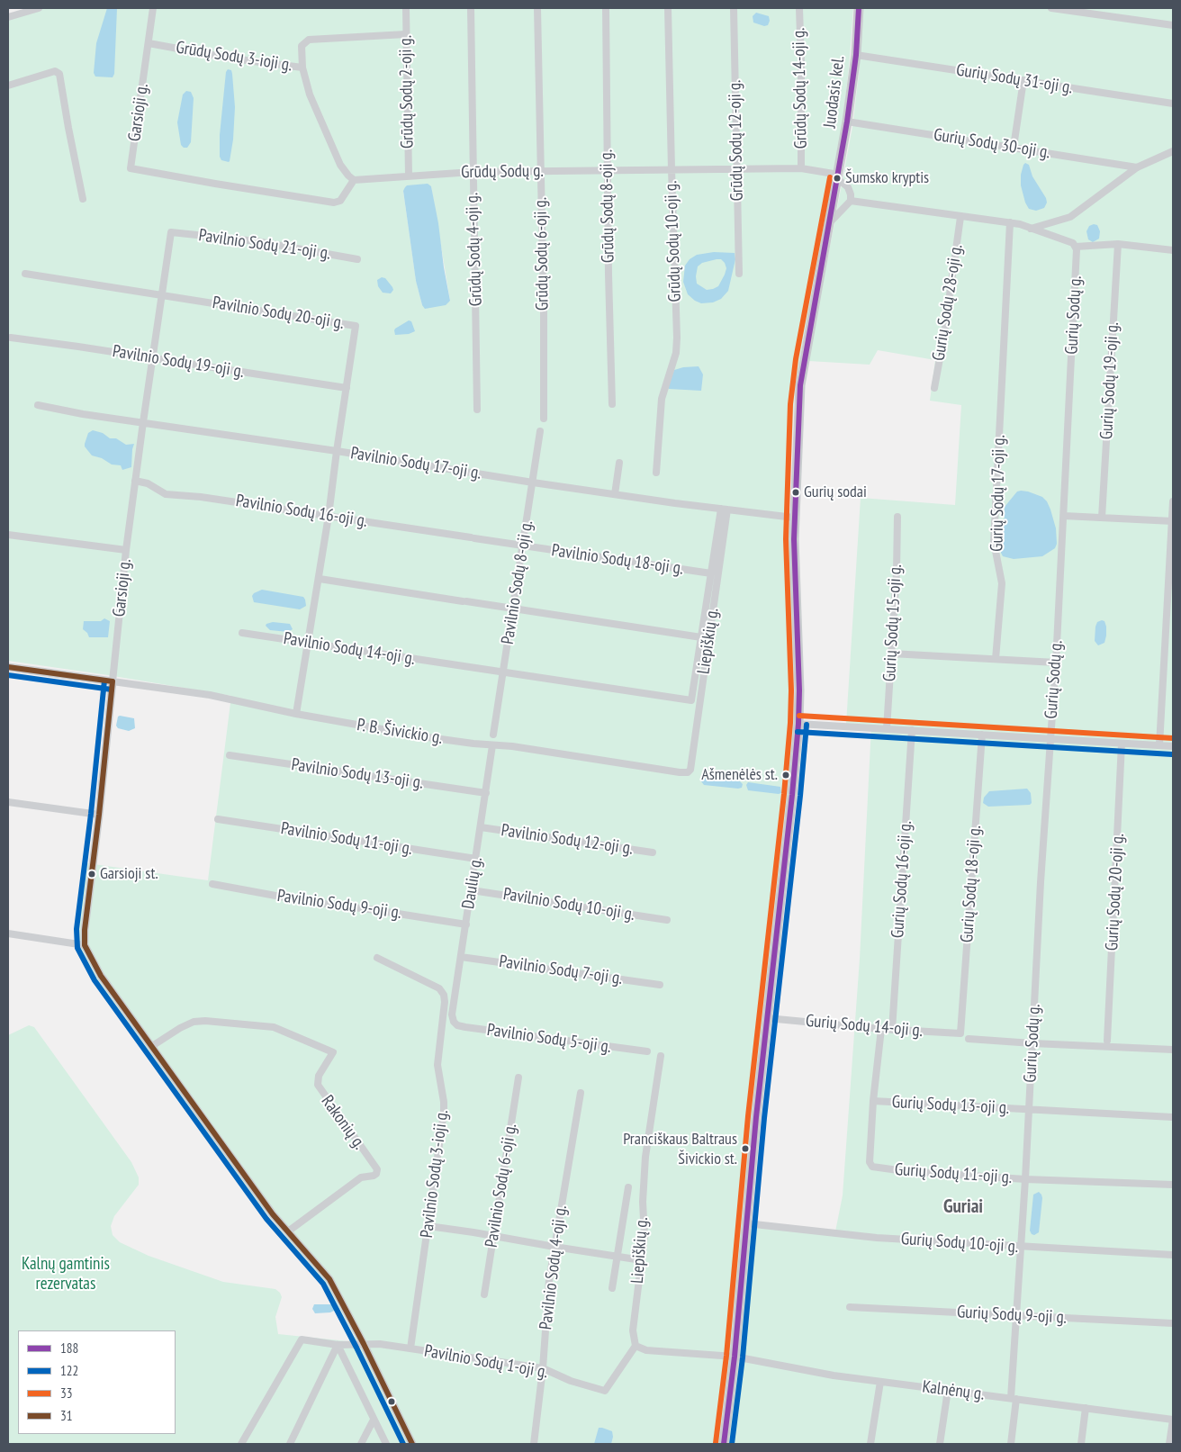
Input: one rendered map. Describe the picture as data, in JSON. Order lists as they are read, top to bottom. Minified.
{"streets":{"main road":["Juodasis kel."],"street":["Grūdų Sodų 3-ioji g.","Gurių Sodų 31-oji g.","Grūdų Sodų 14-oji g.","Grūdų Sodų 2-oji g.","Garsioji g.","Grūdų Sodų 12-oji g.","Gurių Sodų 30-oji g.","Grūdų Sodų g.","Grūdų Sodų 8-oji g.","Grūdų Sodų 10-oji g.","Pavilnio Sodų 21-oji g.","Grūdų Sodų 4-oji g.","Grūdų Sodų 6-oji g.","Gurių Sodų 28-oji g.","Pavilnio Sodų 20-oji g.","Gurių Sodų g.","Pavilnio Sodų 19-oji g.","Gurių Sodų 19-oji g.","Pavilnio Sodų 17-oji g.","Gurių Sodų 17-oji g.","Pavilnio Sodų 16-oji g.","Pavilnio Sodų 18-oji g.","Pavilnio Sodų 8-oji g.","Gurių Sodų 15-oji g.","Liepiškių g.","Pavilnio Sodų 14-oji g.","P. B. Šivickio g.","Pavilnio Sodų 13-oji g.","Pavilnio Sodų 11-oji g.","Pavilnio Sodų 12-oji g.","Gurių Sodų 16-oji g.","Daulių g.","Gurių Sodų 18-oji g.","Gurių Sodų 20-oji g.","Pavilnio Sodų 9-oji g.","Pavilnio Sodų 10-oji g.","Pavilnio Sodų 7-oji g.","Gurių Sodų 14-oji g.","Pavilnio Sodų 5-oji g.","Gurių Sodų 13-oji g.","Rakonių g.","Pavilnio Sodų 3-ioji g.","Gurių Sodų 11-oji g.","Pavilnio Sodų 6-oji g.","Gurių Sodų 10-oji g.","Pavilnio Sodų 4-oji g.","Gurių Sodų 9-oji g.","Pavilnio Sodų 1-oji g.","Kalnėnų g."]},"crossings":[["Grūdų Sodų 3-ioji g.","Garsioji g."],["Grūdų Sodų 3-ioji g.","Grūdų Sodų g."],["Gurių Sodų 31-oji g.","Juodasis kel."],["Grūdų Sodų 14-oji g.","Grūdų Sodų g."],["Grūdų Sodų 2-oji g.","Grūdų Sodų g."],["Juodasis kel.","Gurių Sodų 30-oji g."],["Juodasis kel.","Grūdų Sodų g."],["Garsioji g.","Grūdų Sodų g."],["Garsioji g.","Pavilnio Sodų 21-oji g."],["Garsioji g.","Pavilnio Sodų 20-oji g."],["Garsioji g.","Pavilnio Sodų 19-oji g."],["Garsioji g.","Pavilnio Sodų 17-oji g."],["Garsioji g.","Pavilnio Sodų 16-oji g."],["Garsioji g.","P. B. Šivickio g."],["Grūdų Sodų 12-oji g.","Grūdų Sodų g."],["Grūdų Sodų g.","Grūdų Sodų 8-oji g."],["Grūdų Sodų g.","Grūdų Sodų 10-oji g."],["Grūdų Sodų g.","Grūdų Sodų 4-oji g."],["Grūdų Sodų g.","Grūdų Sodų 6-oji g."],["Pavilnio Sodų 20-oji g.","Pavilnio Sodų 19-oji g."],["Pavilnio Sodų 20-oji g.","Pavilnio Sodų 17-oji g."],["Pavilnio Sodų 20-oji g.","Pavilnio Sodų 16-oji g."],["Pavilnio Sodų 20-oji g.","Pavilnio Sodų 14-oji g."],["Pavilnio Sodų 20-oji g.","P. B. Šivickio g."],["Gurių Sodų g.","Gurių Sodų 13-oji g."],["Gurių Sodų g.","Gurių Sodų 11-oji g."],["Gurių Sodų g.","Gurių Sodų 10-oji g."],["Gurių Sodų g.","Gurių Sodų 9-oji g."],["Gurių Sodų g.","Kalnėnų g."],["Pavilnio Sodų 17-oji g.","Pavilnio Sodų 8-oji g."],["Pavilnio Sodų 17-oji g.","Liepiškių g."],["Pavilnio Sodų 16-oji g.","Pavilnio Sodų 18-oji g."],["Pavilnio Sodų 16-oji g.","Pavilnio Sodų 8-oji g."],["Pavilnio Sodų 18-oji g.","Pavilnio Sodų 8-oji g."],["Pavilnio Sodų 8-oji g.","Pavilnio Sodų 14-oji g."],["Liepiškių g.","P. B. Šivickio g."],["Liepiškių g.","Pavilnio Sodų 1-oji g."],["P. B. Šivickio g.","Daulių g."],["Pavilnio Sodų 13-oji g.","Daulių g."],["Pavilnio Sodų 11-oji g.","Daulių g."],["Pavilnio Sodų 12-oji g.","Daulių g."],["Gurių Sodų 16-oji g.","Gurių Sodų 14-oji g."],["Daulių g.","Pavilnio Sodų 9-oji g."],["Daulių g.","Pavilnio Sodų 10-oji g."],["Daulių g.","Pavilnio Sodų 7-oji g."],["Daulių g.","Pavilnio Sodų 5-oji g."],["Gurių Sodų 18-oji g.","Gurių Sodų 14-oji g."],["Gurių Sodų 14-oji g.","Gurių Sodų 11-oji g."],["Gurių Sodų 13-oji g.","Gurių Sodų 11-oji g."],["Pavilnio Sodų 3-ioji g.","Pavilnio Sodų 1-oji g."],["Pavilnio Sodų 4-oji g.","Pavilnio Sodų 1-oji g."]],"districts":["Guriai"],"parks":["Kalnų gamtinis rezervatas"],"places":["Šumsko kryptis","Gurių sodai","Ašmenėlės st.","Garsioji st.","Pranciškaus Baltraus Šivickio st."],"lines":["transit line 188","transit line 33","transit line 31","transit line 122"],"legend":["188","122","33","31"]}
